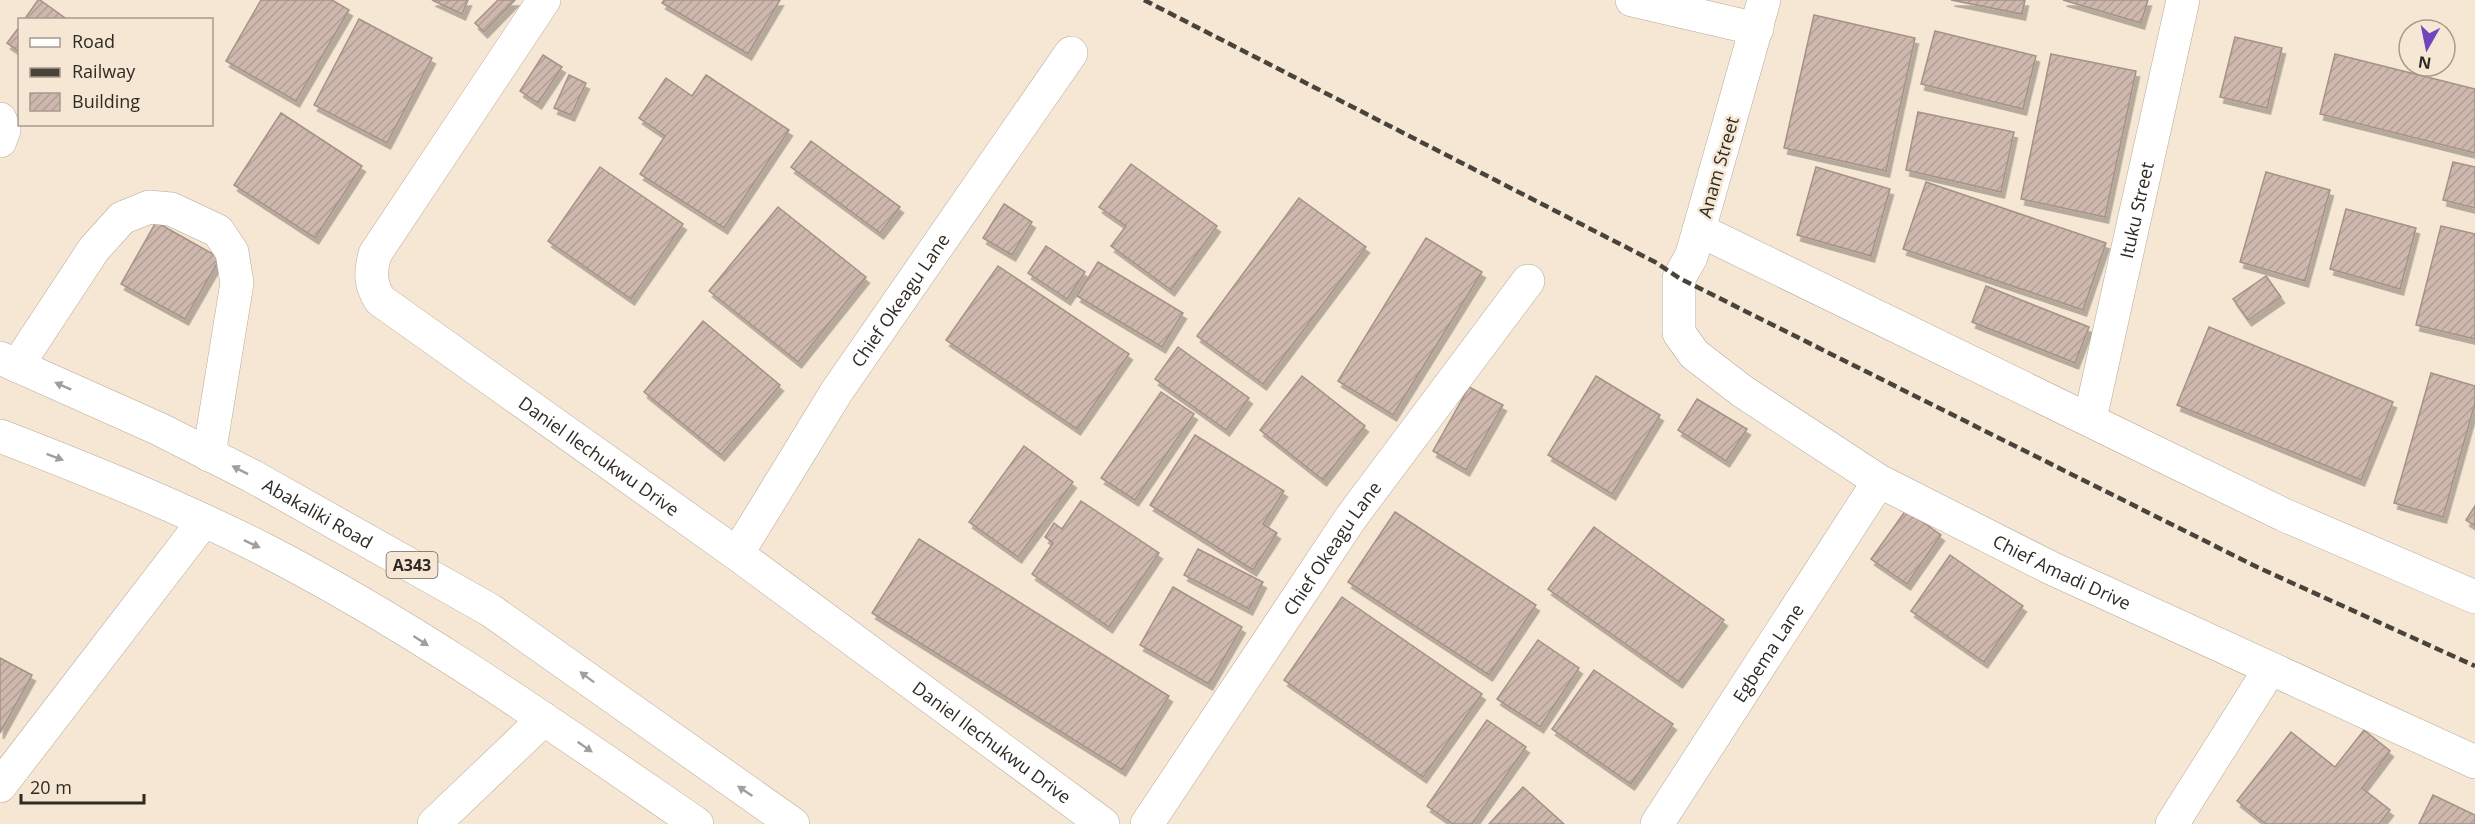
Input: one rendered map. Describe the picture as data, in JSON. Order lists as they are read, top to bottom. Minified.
{"streets":{"main road":["Anam Street","Ituku Street","Chief Okeagu Lane","Daniel Ilechukwu Drive","Abakaliki Road","A343","Chief Amadi Drive","Egbema Lane"]},"crossings":[["Anam Street","Chief Amadi Drive"],["Chief Okeagu Lane","Daniel Ilechukwu Drive"],["Chief Amadi Drive","Egbema Lane"]],"legend":["Road","Railway","Building"],"scale_bar":"20 m","north":"bottom"}
